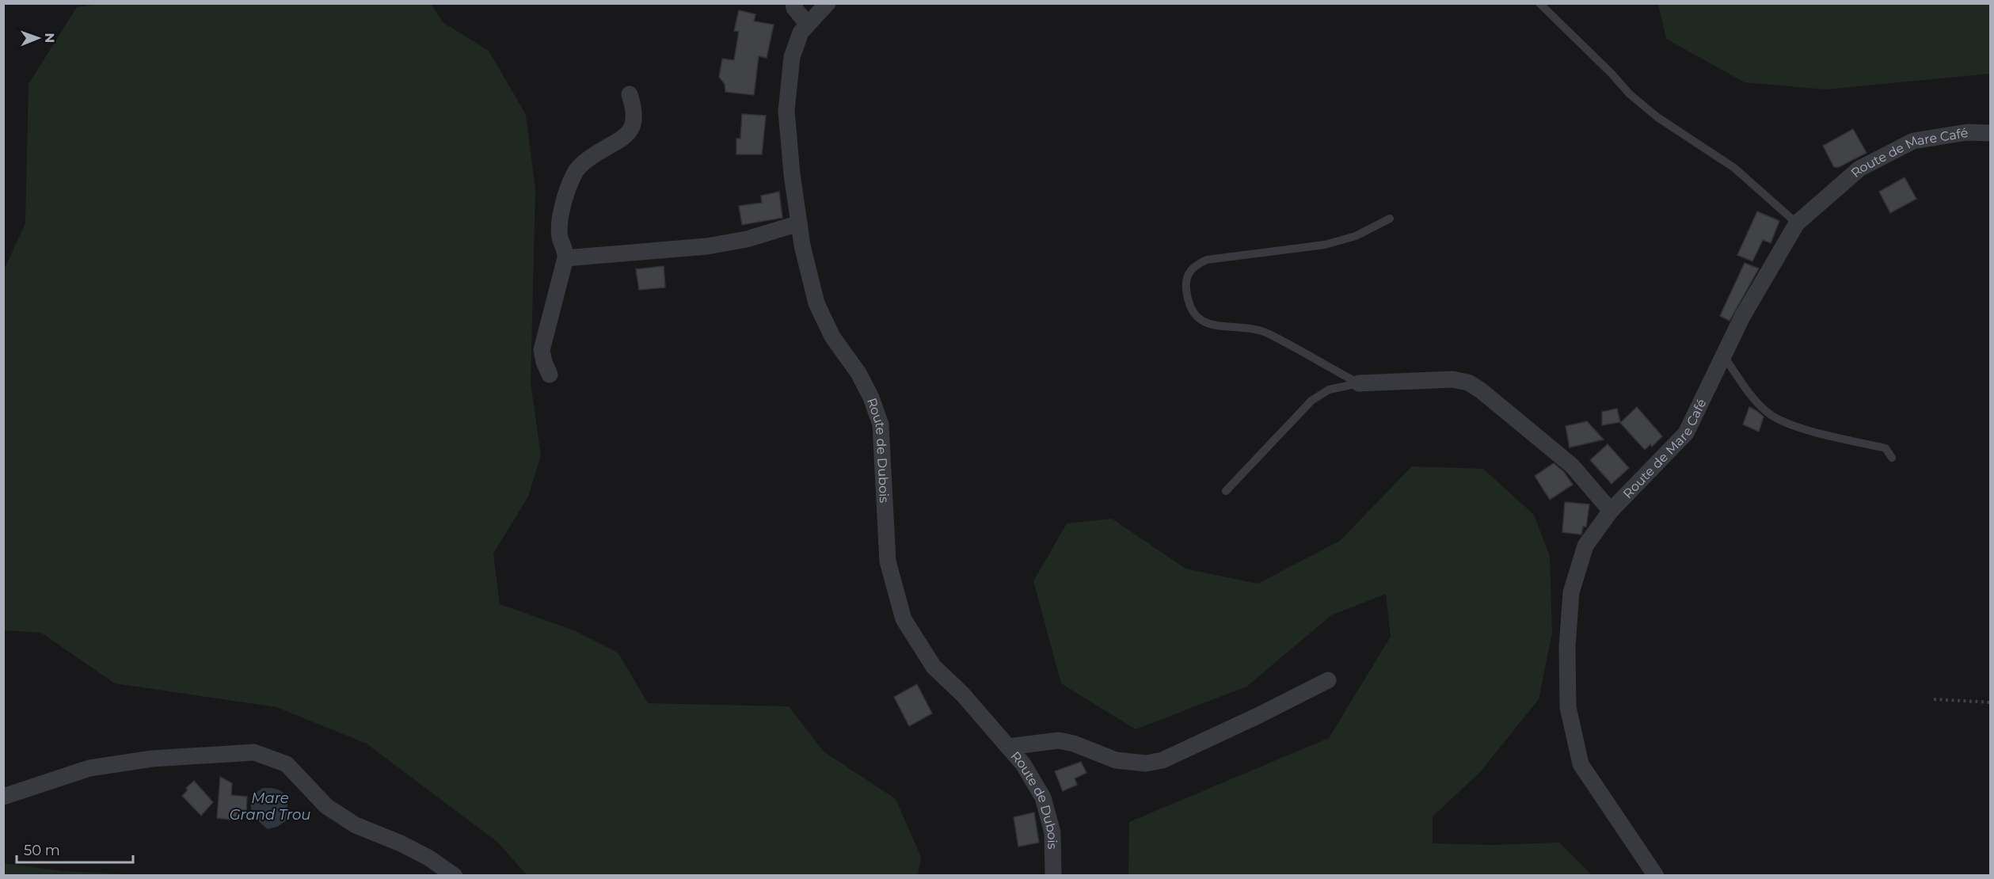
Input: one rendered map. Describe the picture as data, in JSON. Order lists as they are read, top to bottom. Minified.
{"streets":{"street":["Route de Mare Café","Route de Dubois"]},"water":["Mare Grand Trou"],"scale_bar":"50 m","north":"right"}
